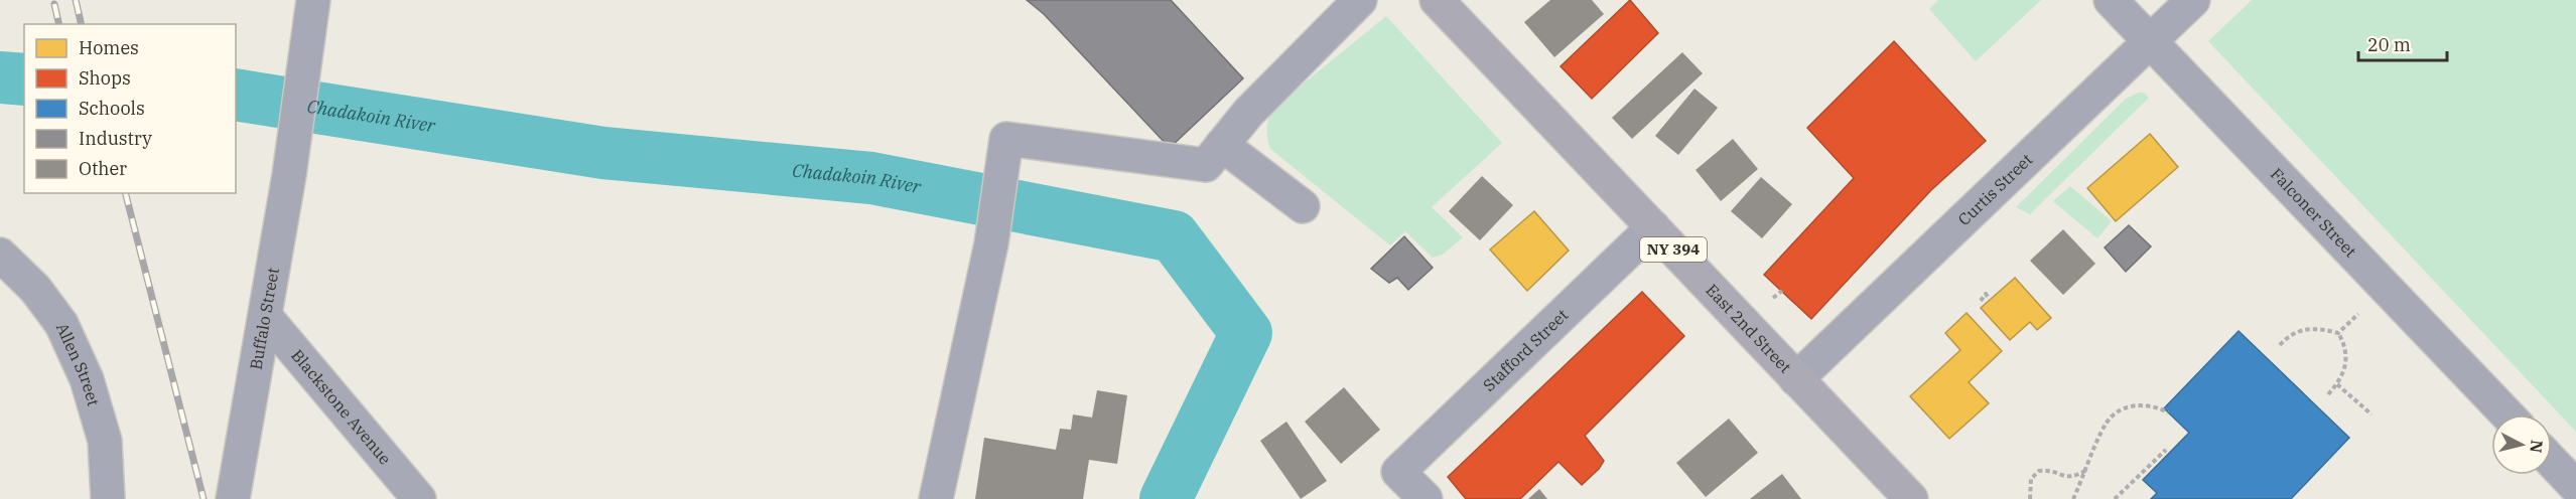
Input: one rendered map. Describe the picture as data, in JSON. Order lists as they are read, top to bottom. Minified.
{"streets":{"main road":["NY 394","East 2nd Street"],"street":["Curtis Street","Falconer Street","Buffalo Street","Stafford Street","Allen Street","Blackstone Avenue"]},"crossings":[["Curtis Street","Falconer Street"],["Curtis Street","East 2nd Street"],["Buffalo Street","Blackstone Avenue"],["East 2nd Street","Stafford Street"]],"water":["Chadakoin River"],"legend":["Homes","Shops","Schools","Industry","Other"],"scale_bar":"20 m","north":"right"}
